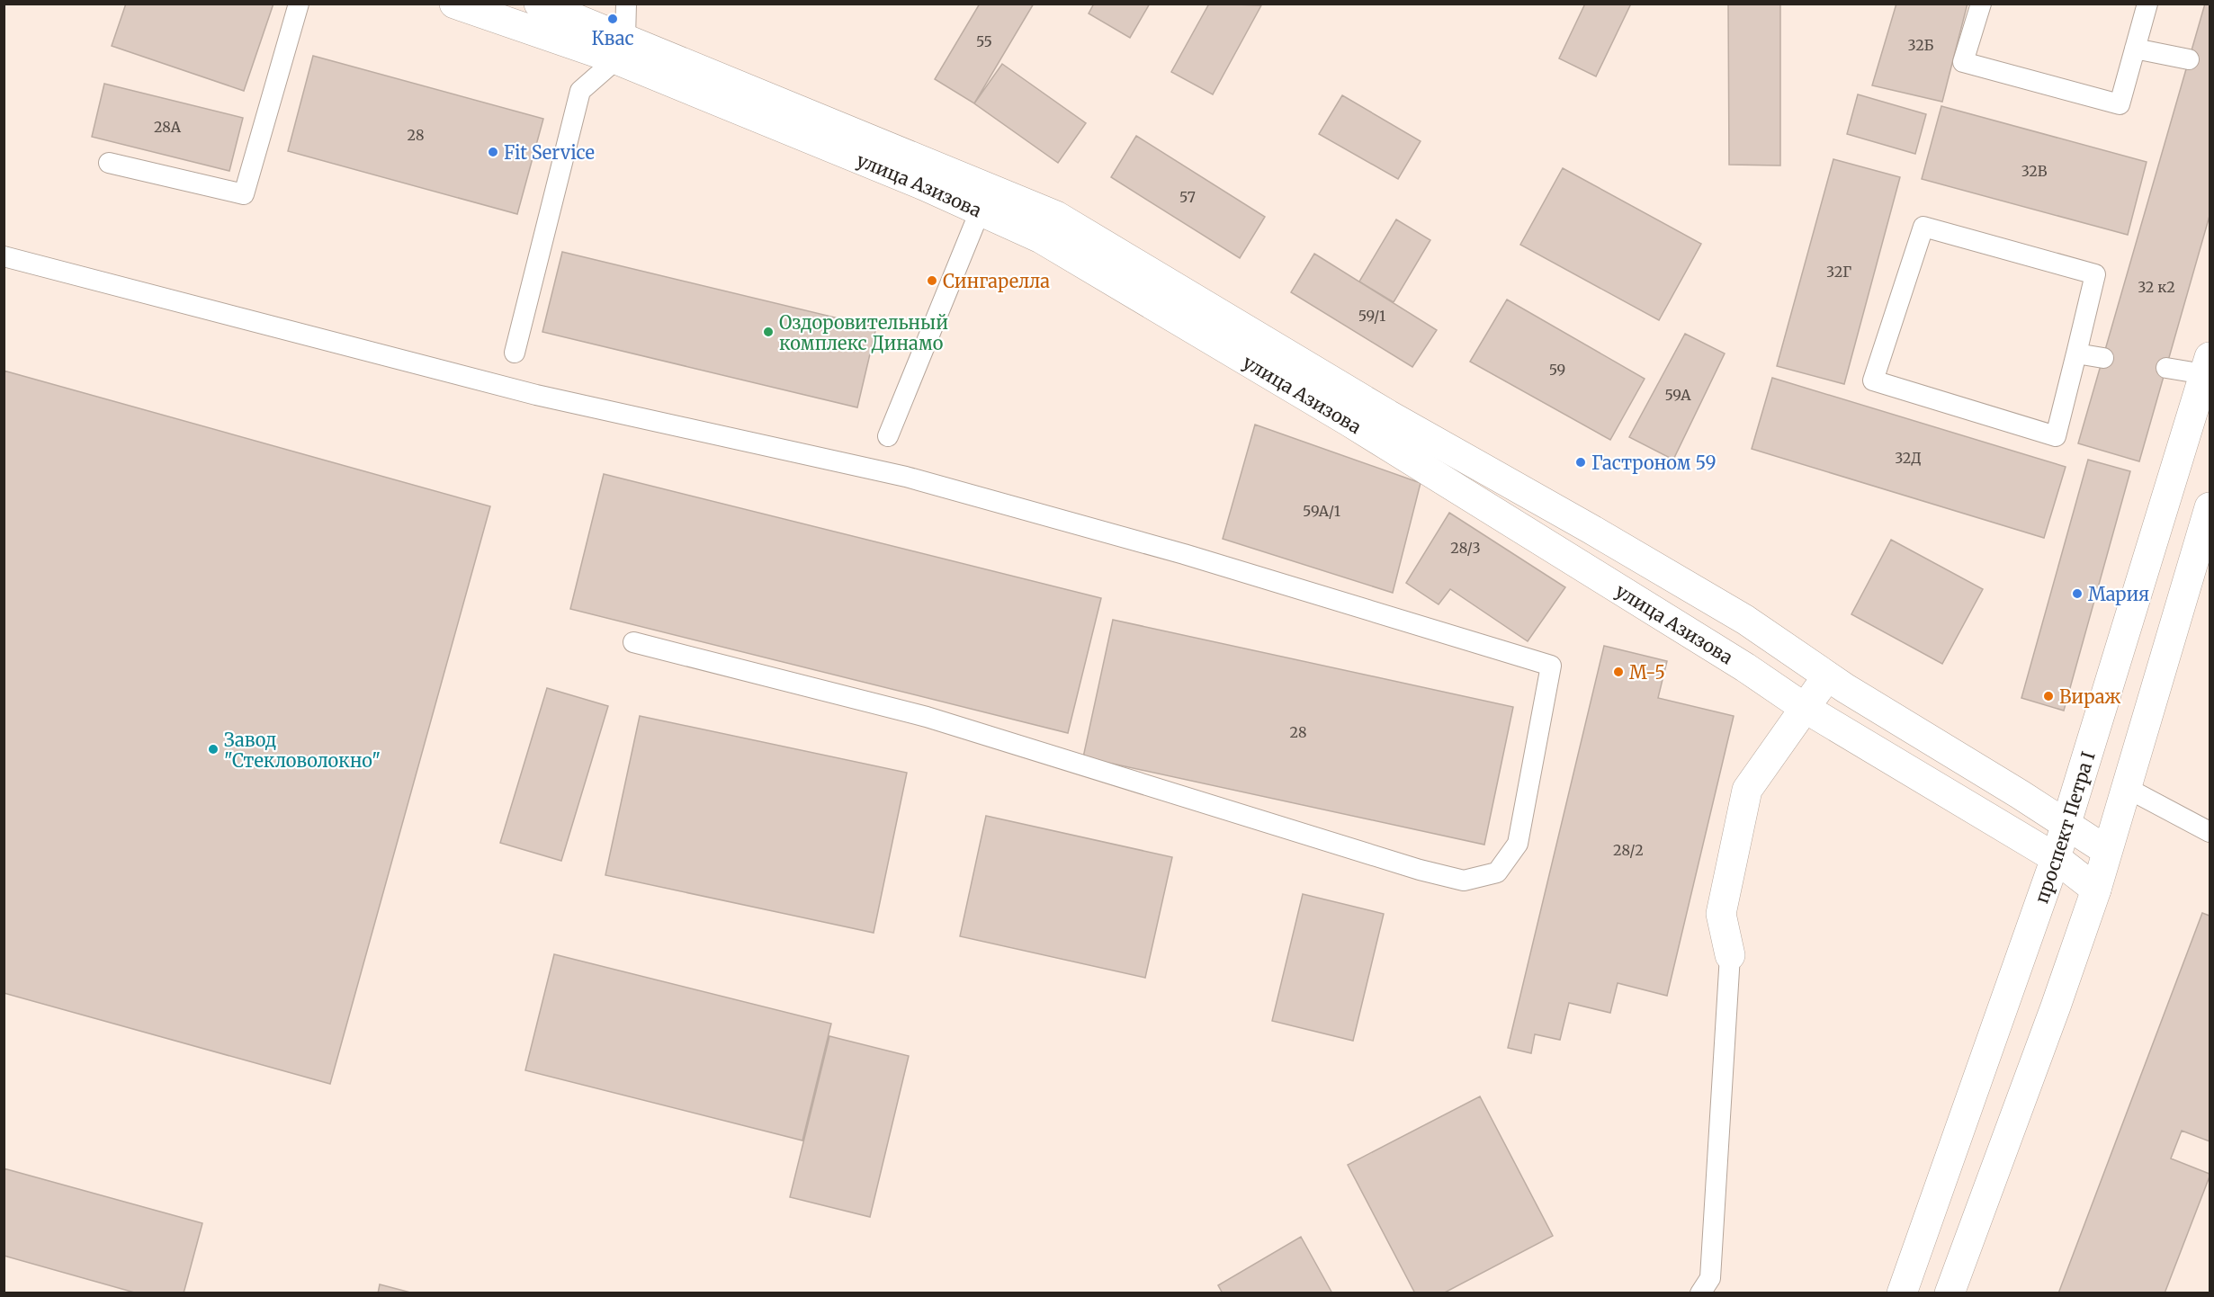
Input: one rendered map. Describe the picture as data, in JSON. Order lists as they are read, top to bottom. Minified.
{"streets":{"main road":["улица Азизова","проспект Петра I"]},"crossings":[["улица Азизова","проспект Петра I"]],"places":["Квас","Fit Service","Сингарелла","Оздоровительный комплекс Динамо","Гастроном 59","Мария","М-5","Вираж","Завод \"Стекловолокно\""],"house_numbers":["55","32Б","28А","28","32В","57","32Г","32 к2","59/1","59","59А","32Д","59А/1","28/3","28","28/2"]}
